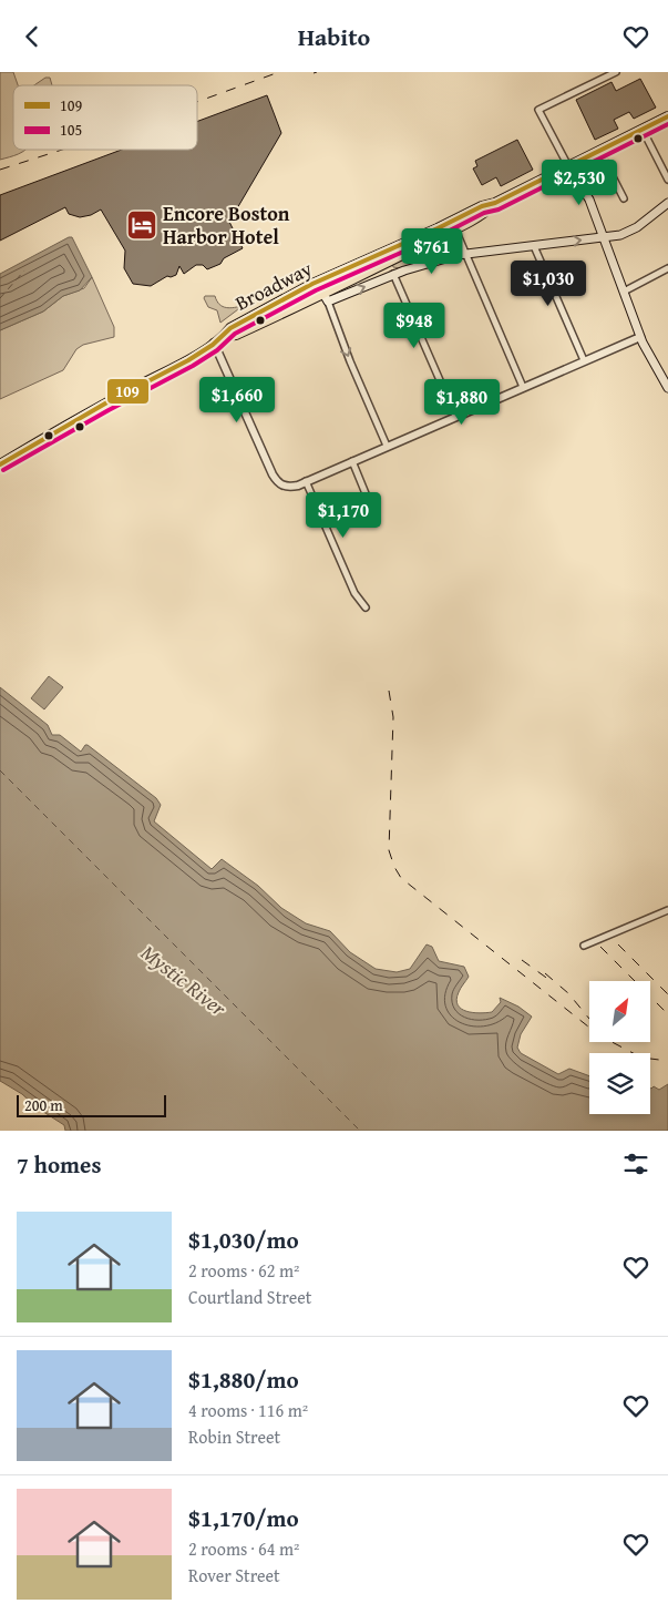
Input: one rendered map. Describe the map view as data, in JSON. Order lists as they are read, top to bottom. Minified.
{"streets":{"main road":["Broadway"]},"water":["Mystic River"],"places":{"hotel":["Encore Boston Harbor Hotel"]},"lines":["transit line 109","transit line 105"],"legend":["109","105"],"scale_bar":"200 m","north":"top right","page":{"header":"Habito","price":["$2,530","$761","$1,030","$948","$1,660","$1,880","$1,170"],"scale":"200 m","heading":"7 homes","list":[{"name":"$1,030/mo","note":"2 rooms · 62 m² · Courtland Street"},{"name":"$1,880/mo","note":"4 rooms · 116 m² · Robin Street"},{"name":"$1,170/mo","note":"2 rooms · 64 m² · Rover Street"}]}}
